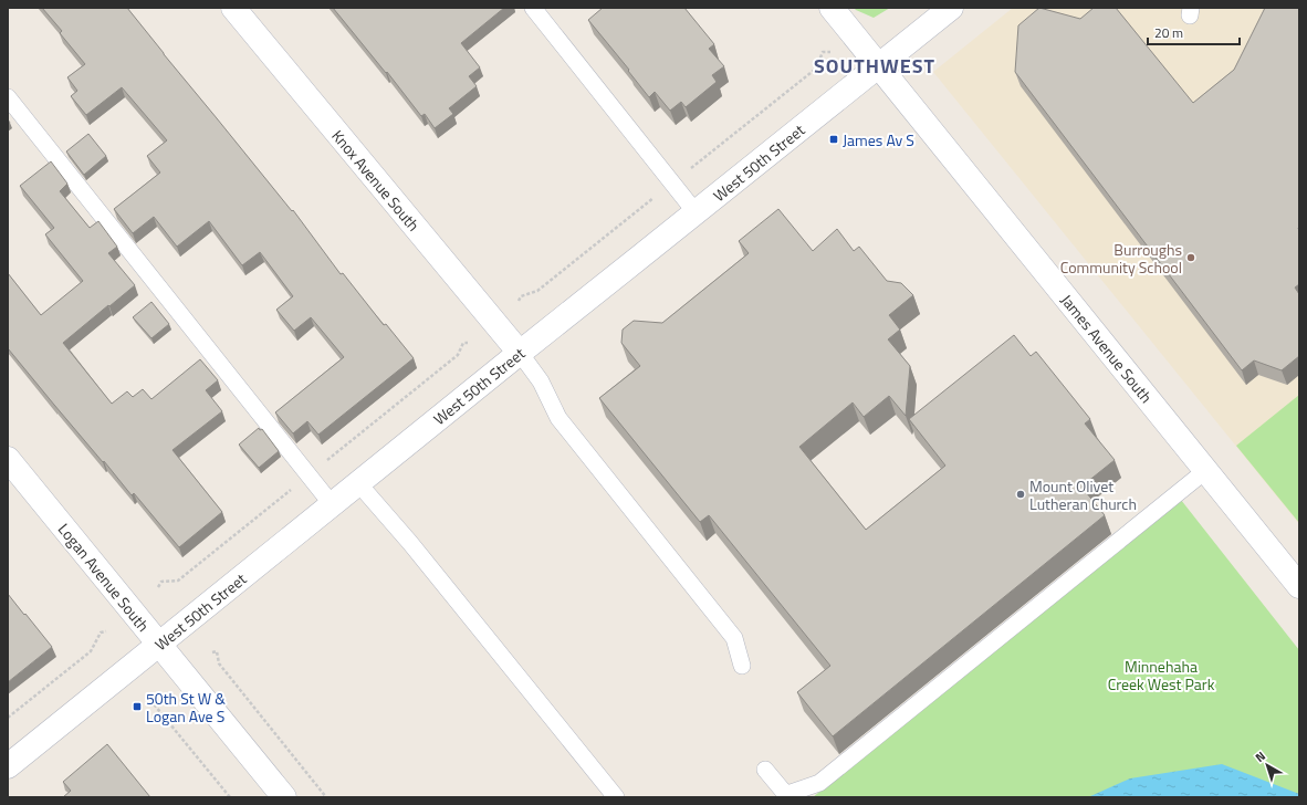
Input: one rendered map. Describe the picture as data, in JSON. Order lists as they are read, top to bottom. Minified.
{"streets":{"street":["West 50th Street","Knox Avenue South","James Avenue South","Logan Avenue South"]},"crossings":[["West 50th Street","Knox Avenue South"],["West 50th Street","James Avenue South"],["West 50th Street","Logan Avenue South"]],"districts":["SOUTHWEST"],"parks":["Minnehaha Creek West Park"],"places":{"transit":["James Av S","50th St W & Logan Ave S"],"other":["Burroughs Community School","Mount Olivet Lutheran Church"]},"scale_bar":"20 m","north":"top left"}
